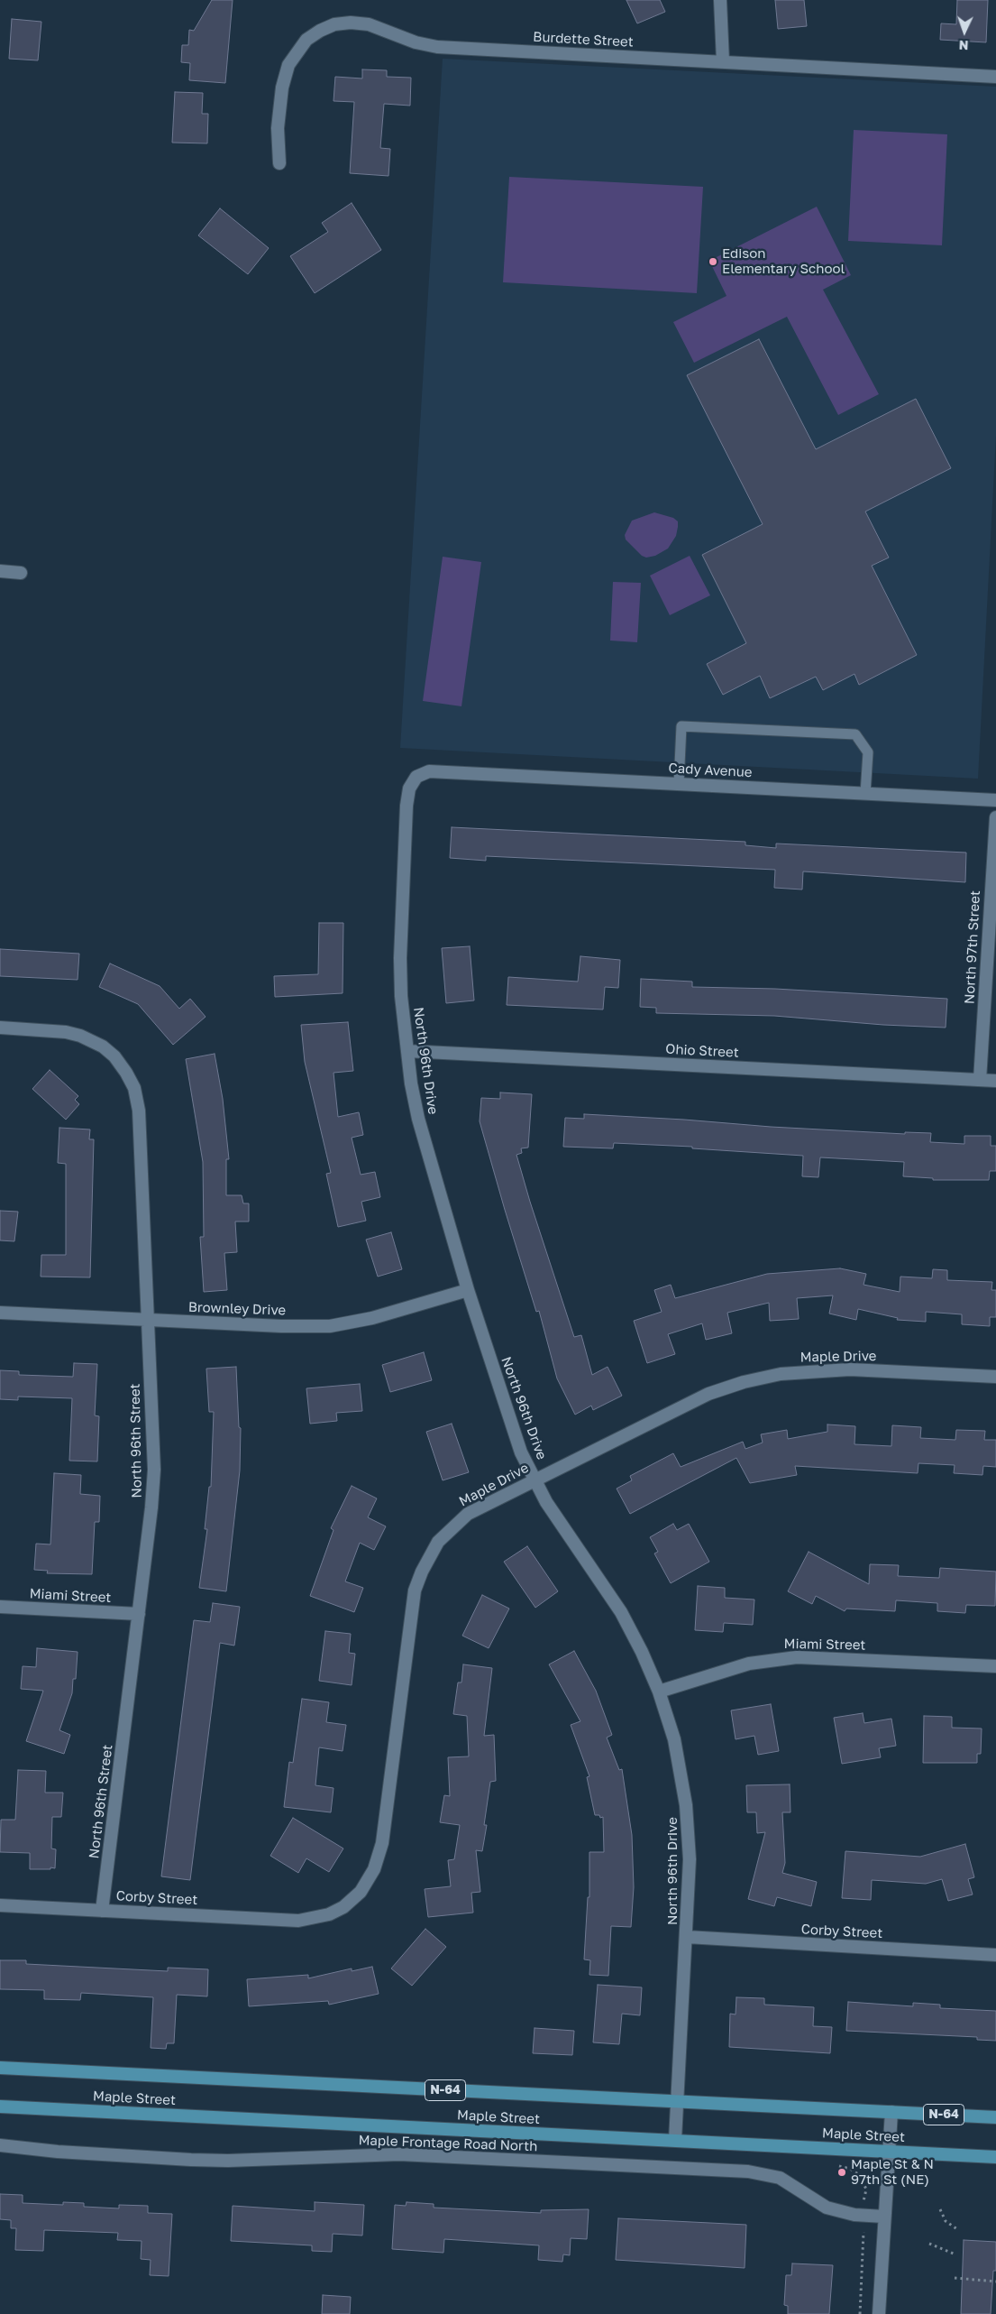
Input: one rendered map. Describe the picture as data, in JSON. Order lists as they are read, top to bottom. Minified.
{"streets":{"main road":["N-64","Maple Street"],"street":["Burdette Street","Cady Avenue","North 97th Street","Ohio Street","North 96th Drive","Brownley Drive","Maple Drive","North 96th Street","Miami Street","Corby Street","Maple Frontage Road North"]},"crossings":[["Cady Avenue","North 96th Drive"],["North 97th Street","Ohio Street"],["Ohio Street","North 96th Drive"],["North 96th Drive","Brownley Drive"],["North 96th Drive","Maple Drive"],["North 96th Drive","Miami Street"],["North 96th Drive","Corby Street"],["North 96th Drive","Maple Street"],["Brownley Drive","North 96th Street"],["Maple Drive","Corby Street"],["North 96th Street","Miami Street"],["North 96th Street","Corby Street"]],"places":["Edison Elementary School","Maple St & N 97th St (NE)"],"north":"bottom"}
